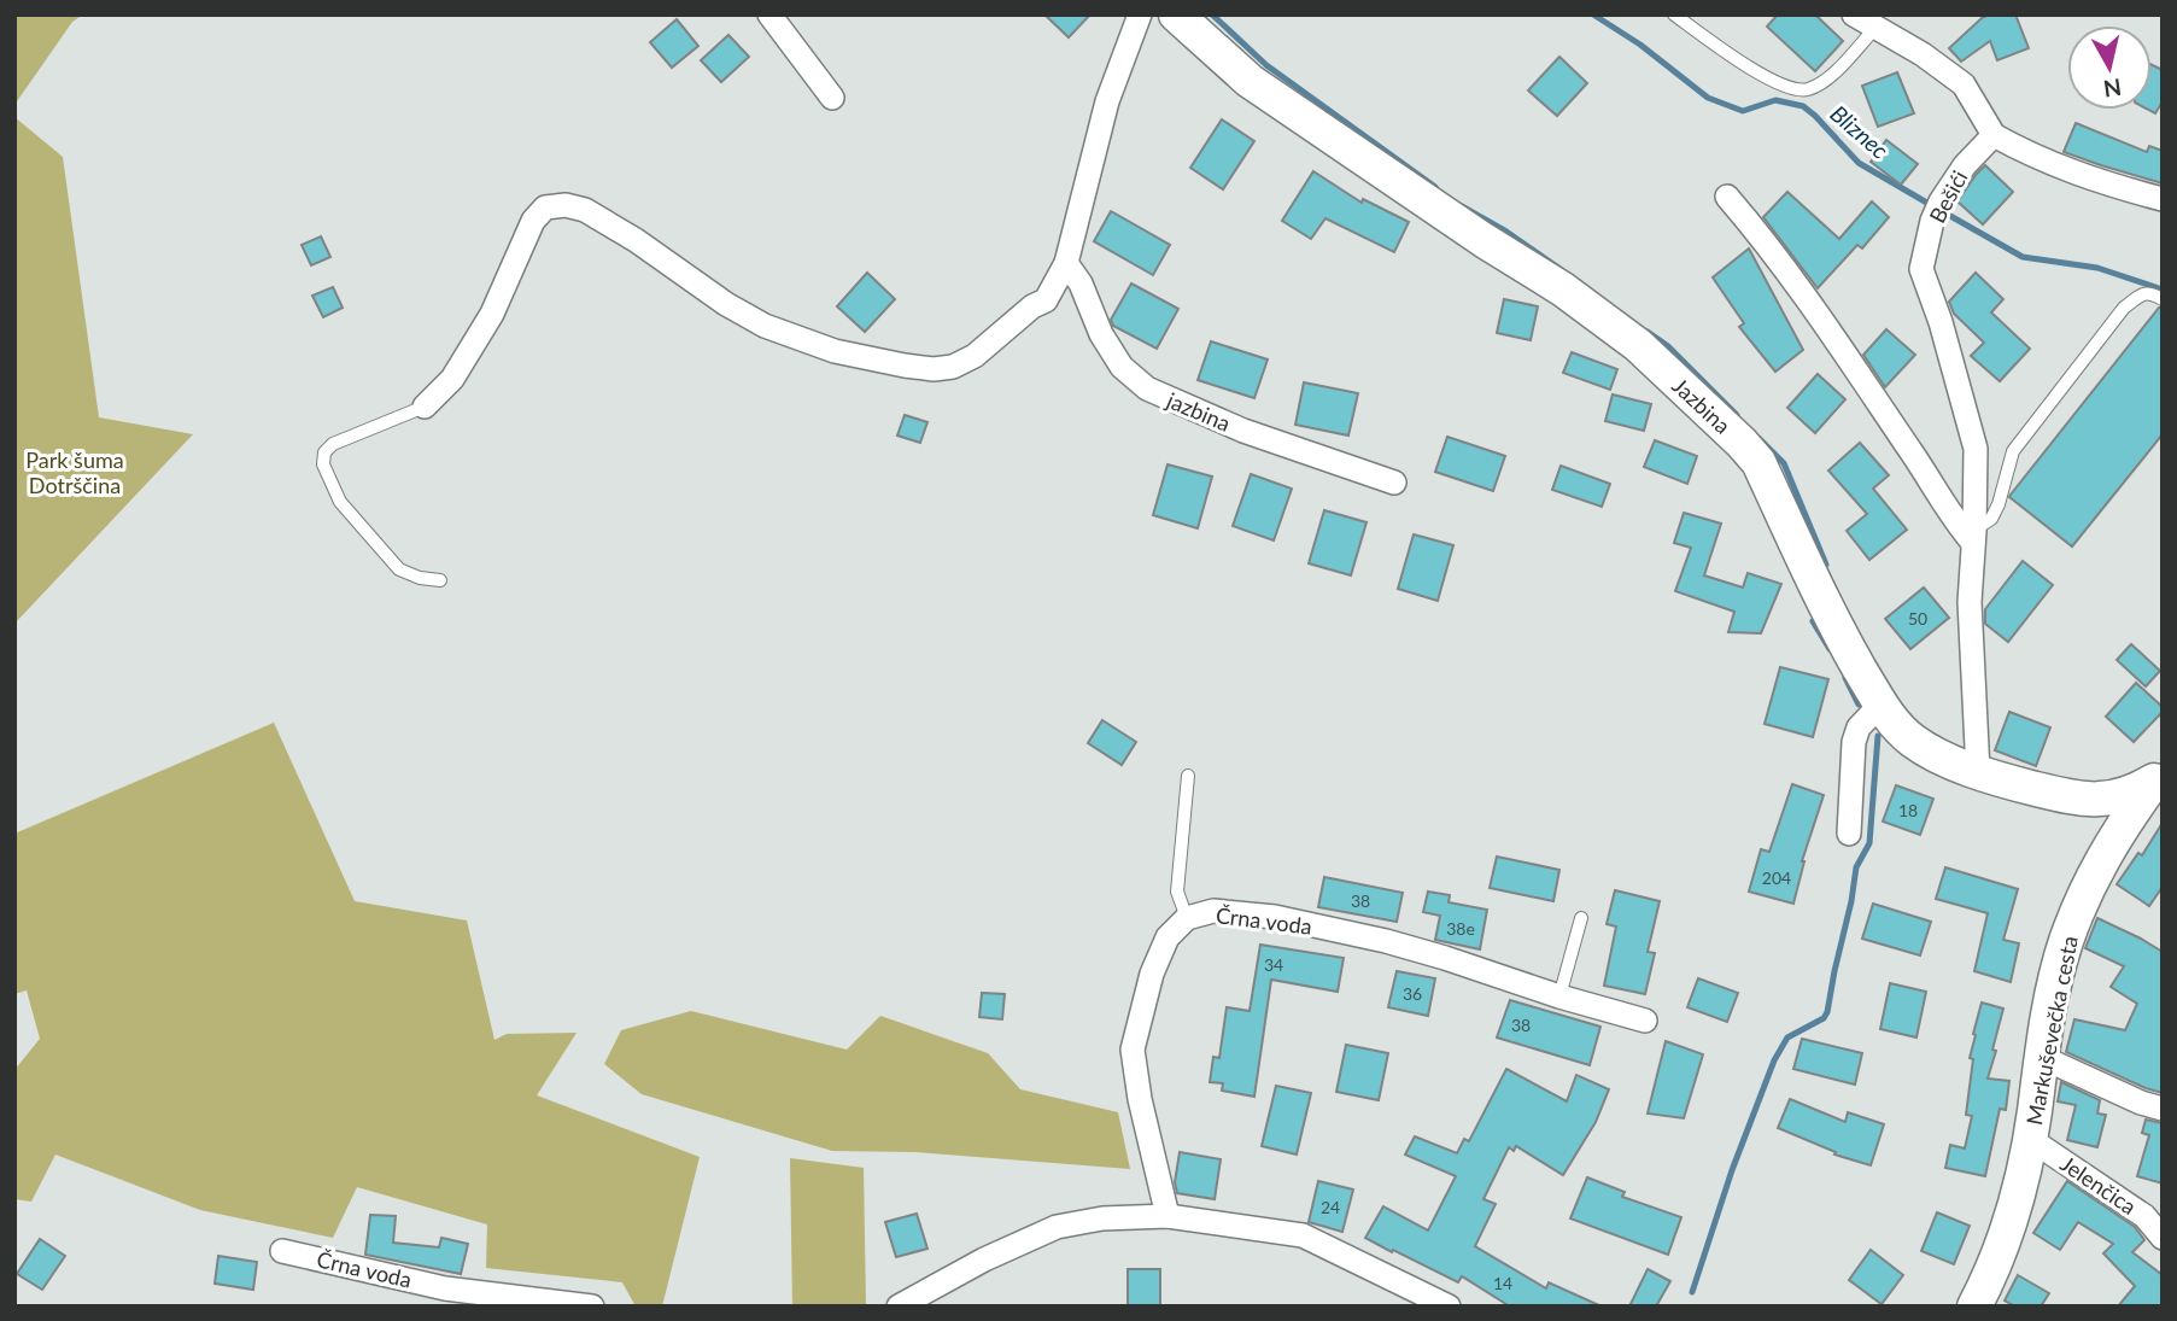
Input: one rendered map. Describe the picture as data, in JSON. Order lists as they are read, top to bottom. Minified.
{"streets":{"street":["Bešići","Jazbina","jazbina","Črna voda","Markuševečka cesta","Jelenčica"]},"crossings":[["Bešići","Jazbina"],["Jazbina","Markuševečka cesta"],["Markuševečka cesta","Jelenčica"]],"water":["Bliznec"],"parks":["Park šuma Dotrščina"],"house_numbers":["50","18","204","38","38e","34","36","38","24","14"],"north":"bottom"}
